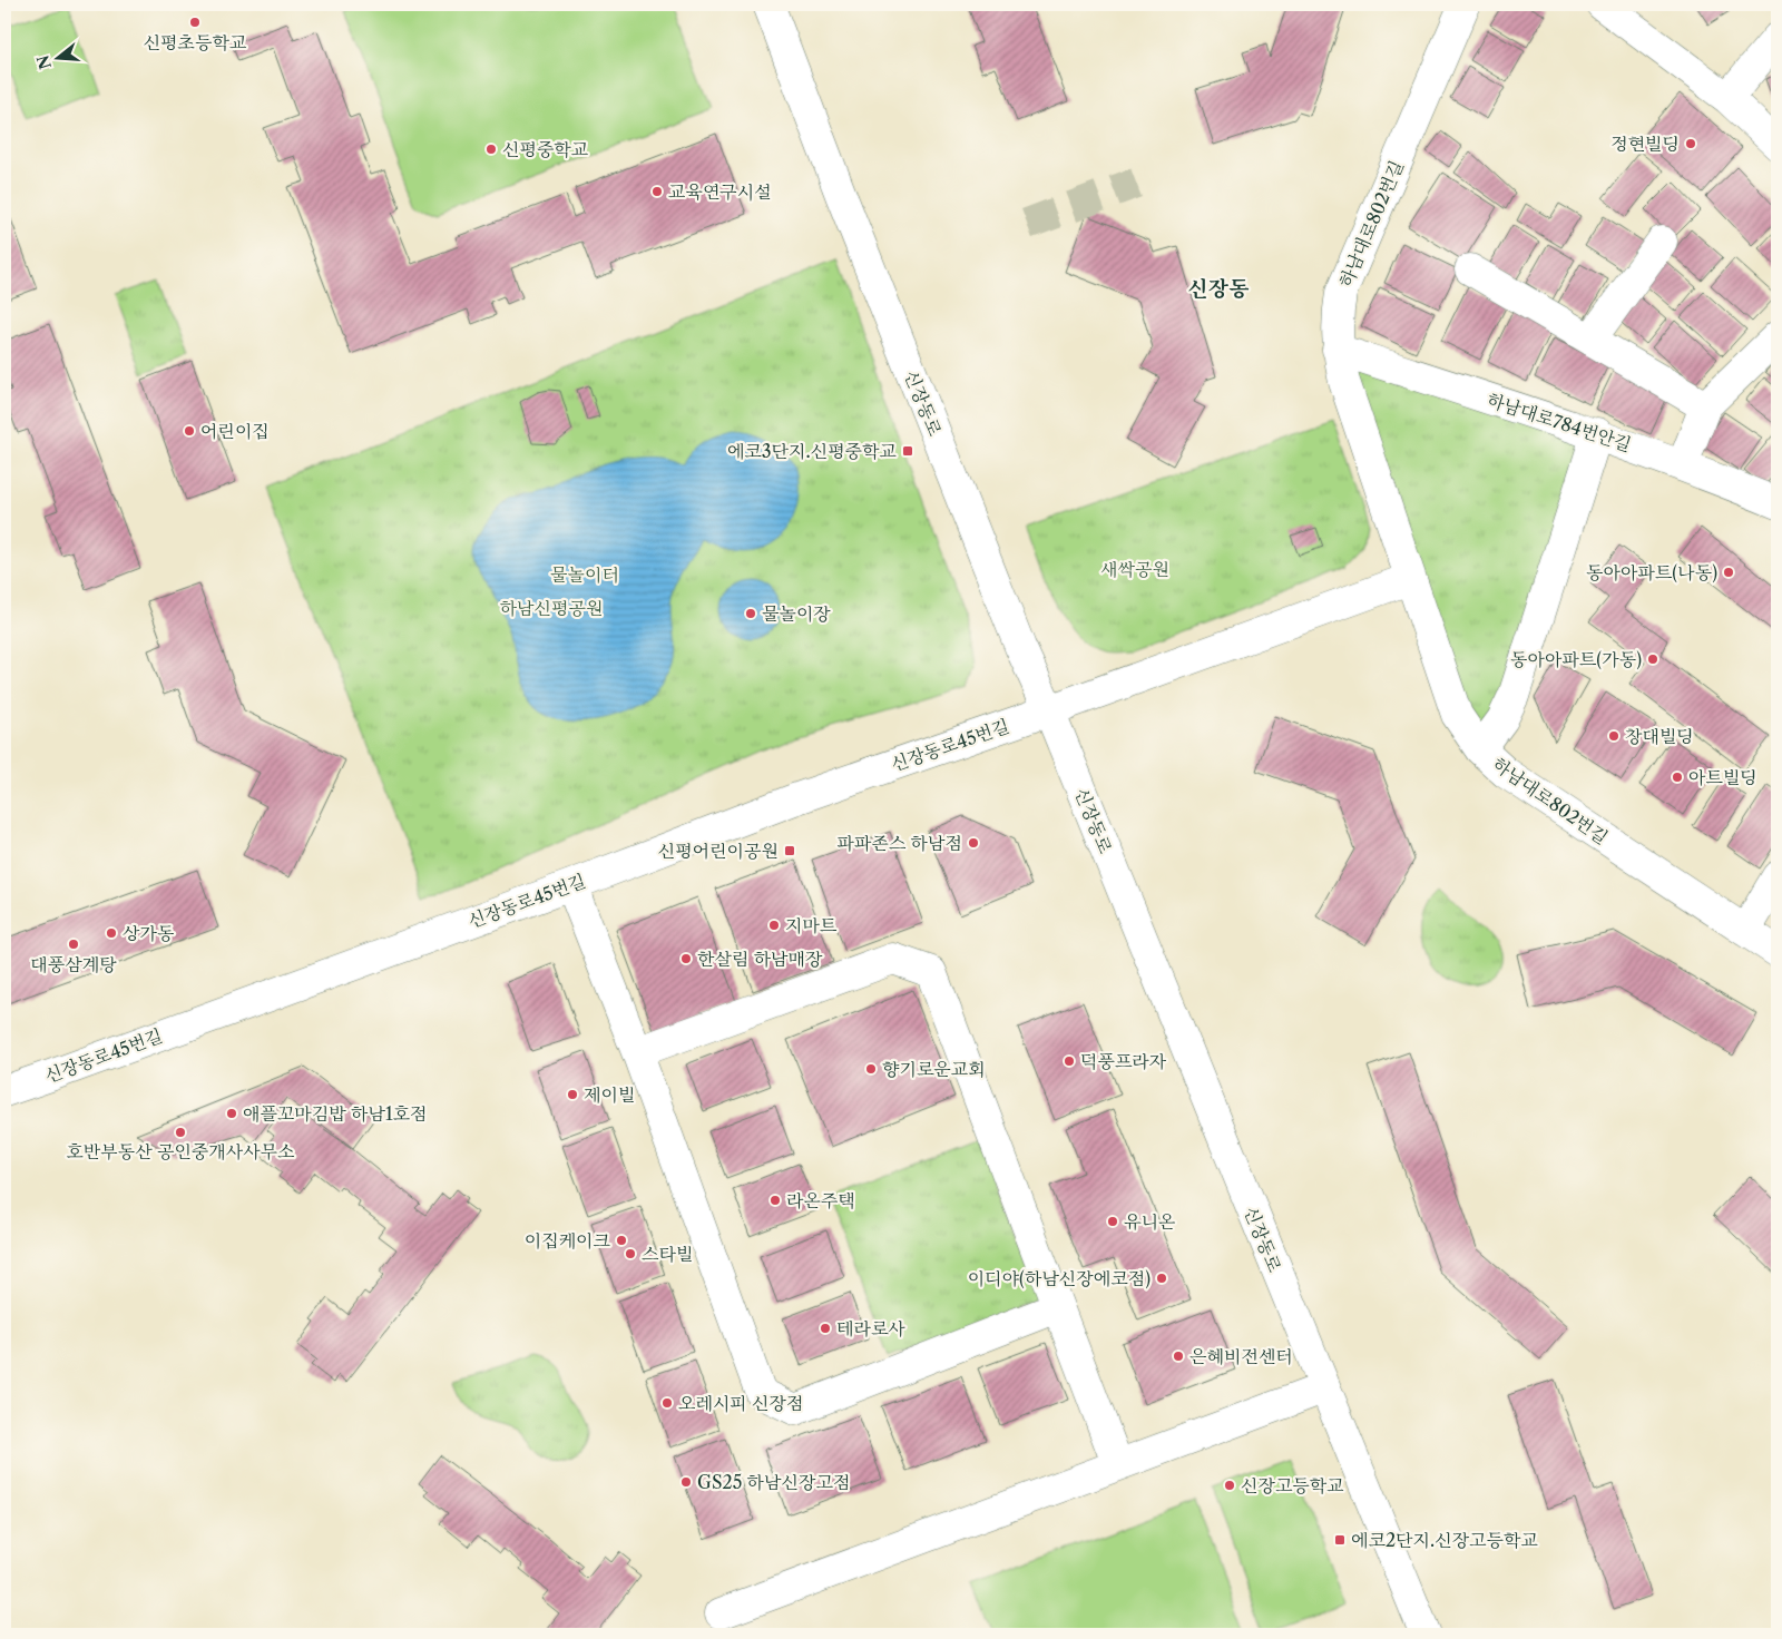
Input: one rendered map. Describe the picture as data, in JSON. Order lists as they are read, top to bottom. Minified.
{"streets":{"street":["하남대로802번길","신장동로","하남대로784번안길","신장동로45번길"]},"crossings":[["하남대로802번길","하남대로784번안길"],["신장동로","신장동로45번길"]],"districts":["신장동"],"parks":["새싹공원","물놀이터","하남신평공원"],"places":{"other":["신평초등학교","정현빌딩","신평중학교","교육연구시설","어린이집","동아아파트(나동)","물놀이장","동아아파트(가동)","창대빌딩","아트빌딩","파파존스 하남점","지마트","상가동","대풍삼계탕","한살림 하남매장","덕풍프라자","향기로운교회","제이빌","애플꼬마김밥 하남1호점","호반부동산 공인중개사사무소","라온주택","유니온","이집케이크","스타빌","이디야(하남신장에코점)","테라로사","은혜비전센터","오레시피 신장점","GS25 하남신장고점","신장고등학교"],"transit":["에코3단지.신평중학교","신평어린이공원","에코2단지.신장고등학교"]},"north":"left"}
